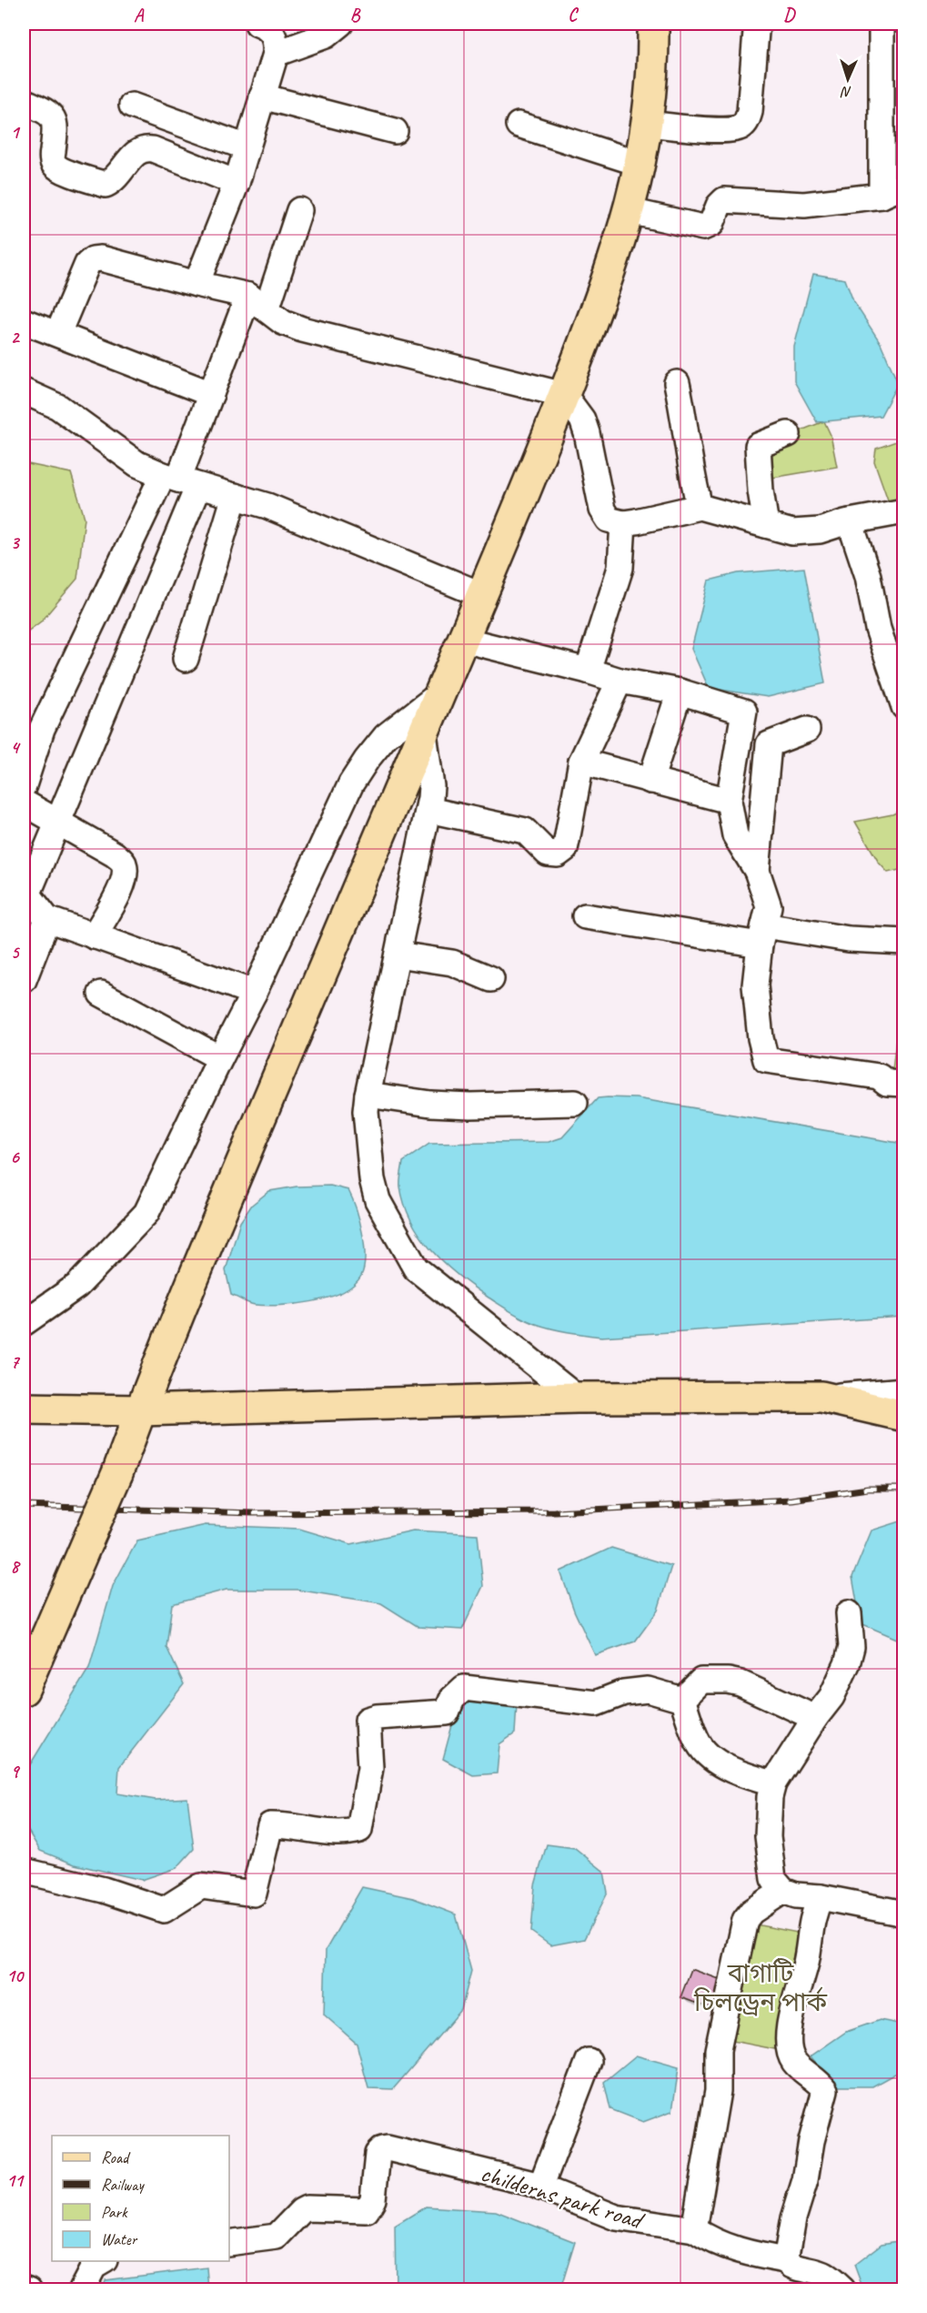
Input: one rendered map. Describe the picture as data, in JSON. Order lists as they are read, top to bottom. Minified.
{"streets":{"street":["childerns park road"]},"parks":["বাগাটি চিলড্রেন পার্ক"],"legend":["Road","Railway","Park","Water"],"north":"bottom","grid":{"columns":["A","B","C","D"],"rows":["1","2","3","4","5","6","7","8","9","10","11"]}}
